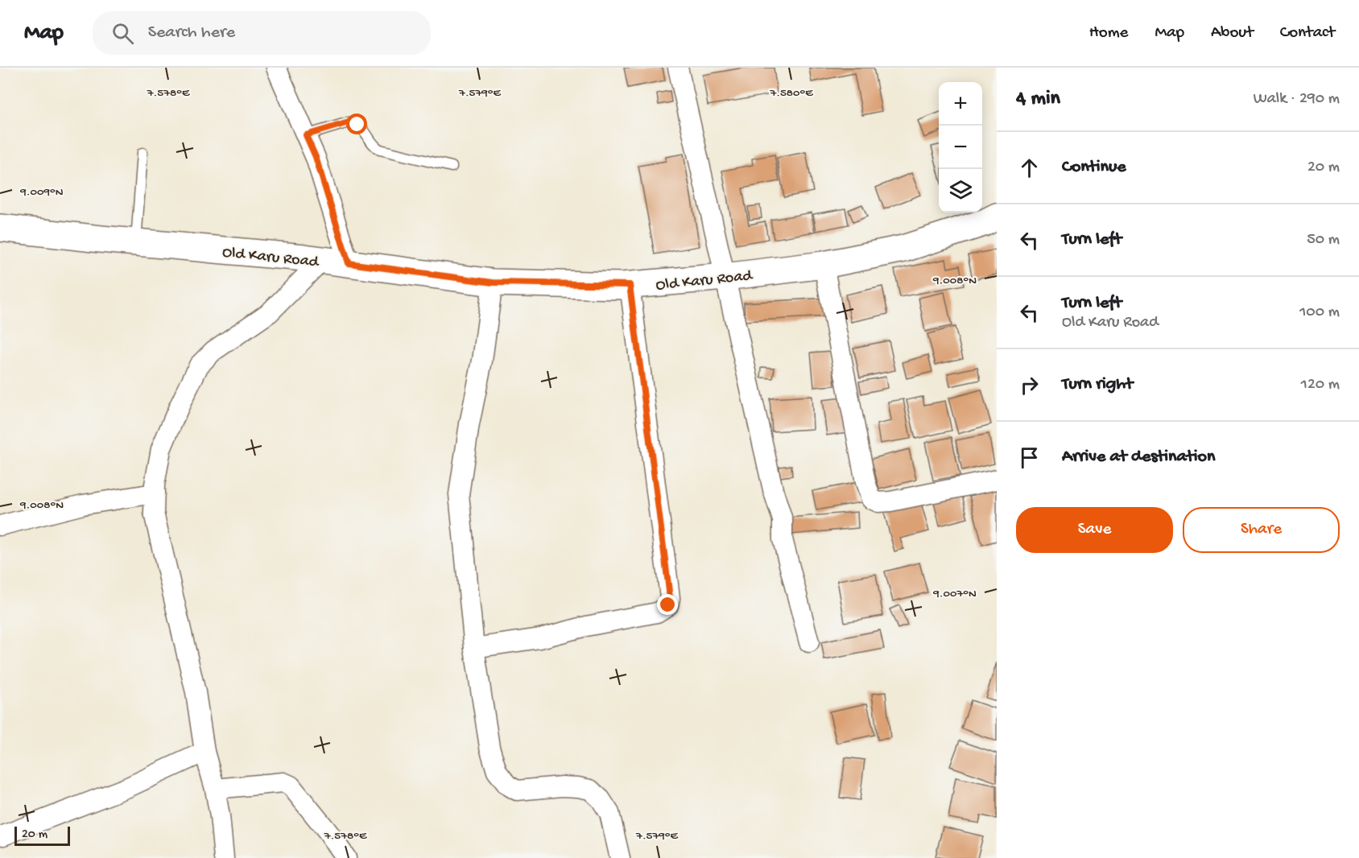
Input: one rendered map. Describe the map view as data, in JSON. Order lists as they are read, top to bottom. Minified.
{"streets":{"main road":["Old Karu Road"]},"scale_bar":"20 m","page":{"header":"Map","search":"Search here","nav":["Home","Map","About","Contact"],"heading":["4 min","Walk · 290 m"],"map_buttons":["+","−"],"list":[["Continue","20 m"],["Turn left","50 m"],["Turn left","Old Karu Road","100 m"],["Turn right","120 m"],"Arrive at destination"],"buttons":["Save","Share"],"scale":"20 m"},"coordinates":["7.578°E","7.579°E","7.580°E","9.009°N","9.008°N","9.007°N"]}
